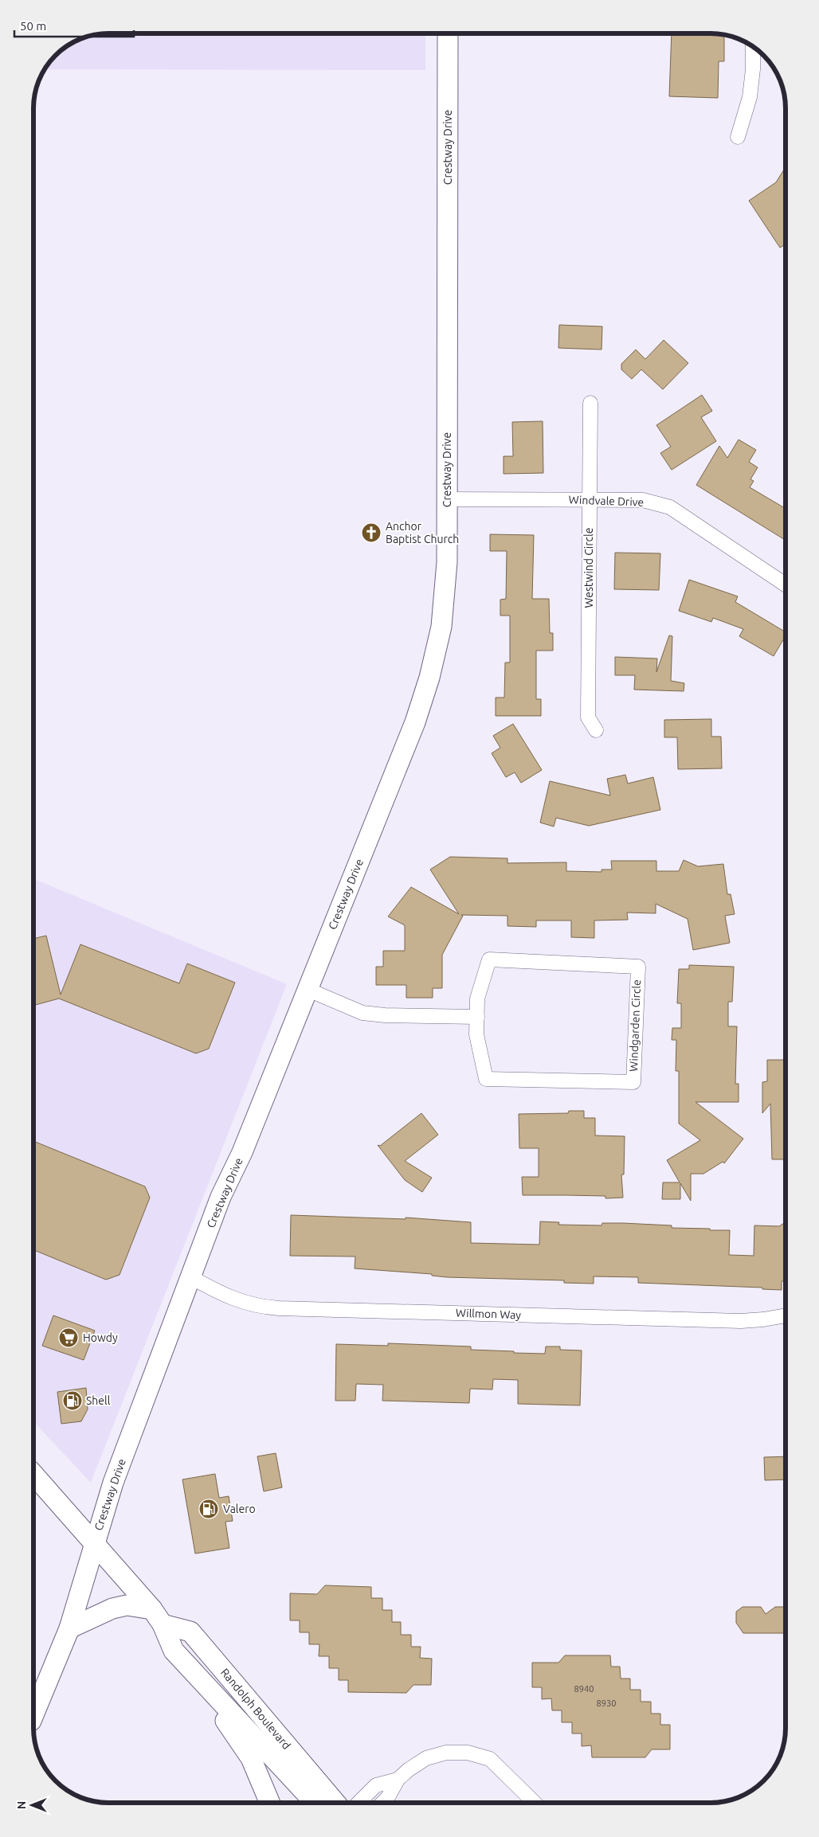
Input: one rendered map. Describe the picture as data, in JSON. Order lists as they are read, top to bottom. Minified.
{"streets":{"main road":["Crestway Drive","Randolph Boulevard"],"street":["Windvale Drive","Westwind Circle","Windgarden Circle","Willmon Way"]},"crossings":[["Crestway Drive","Windvale Drive"],["Crestway Drive","Willmon Way"],["Crestway Drive","Randolph Boulevard"],["Windvale Drive","Westwind Circle"]],"places":{"church":["Anchor Baptist Church"],"supermarket":["Howdy"],"fuel station":["Shell","Valero"]},"house_numbers":["8940","8930"],"scale_bar":"50 m","north":"left"}
